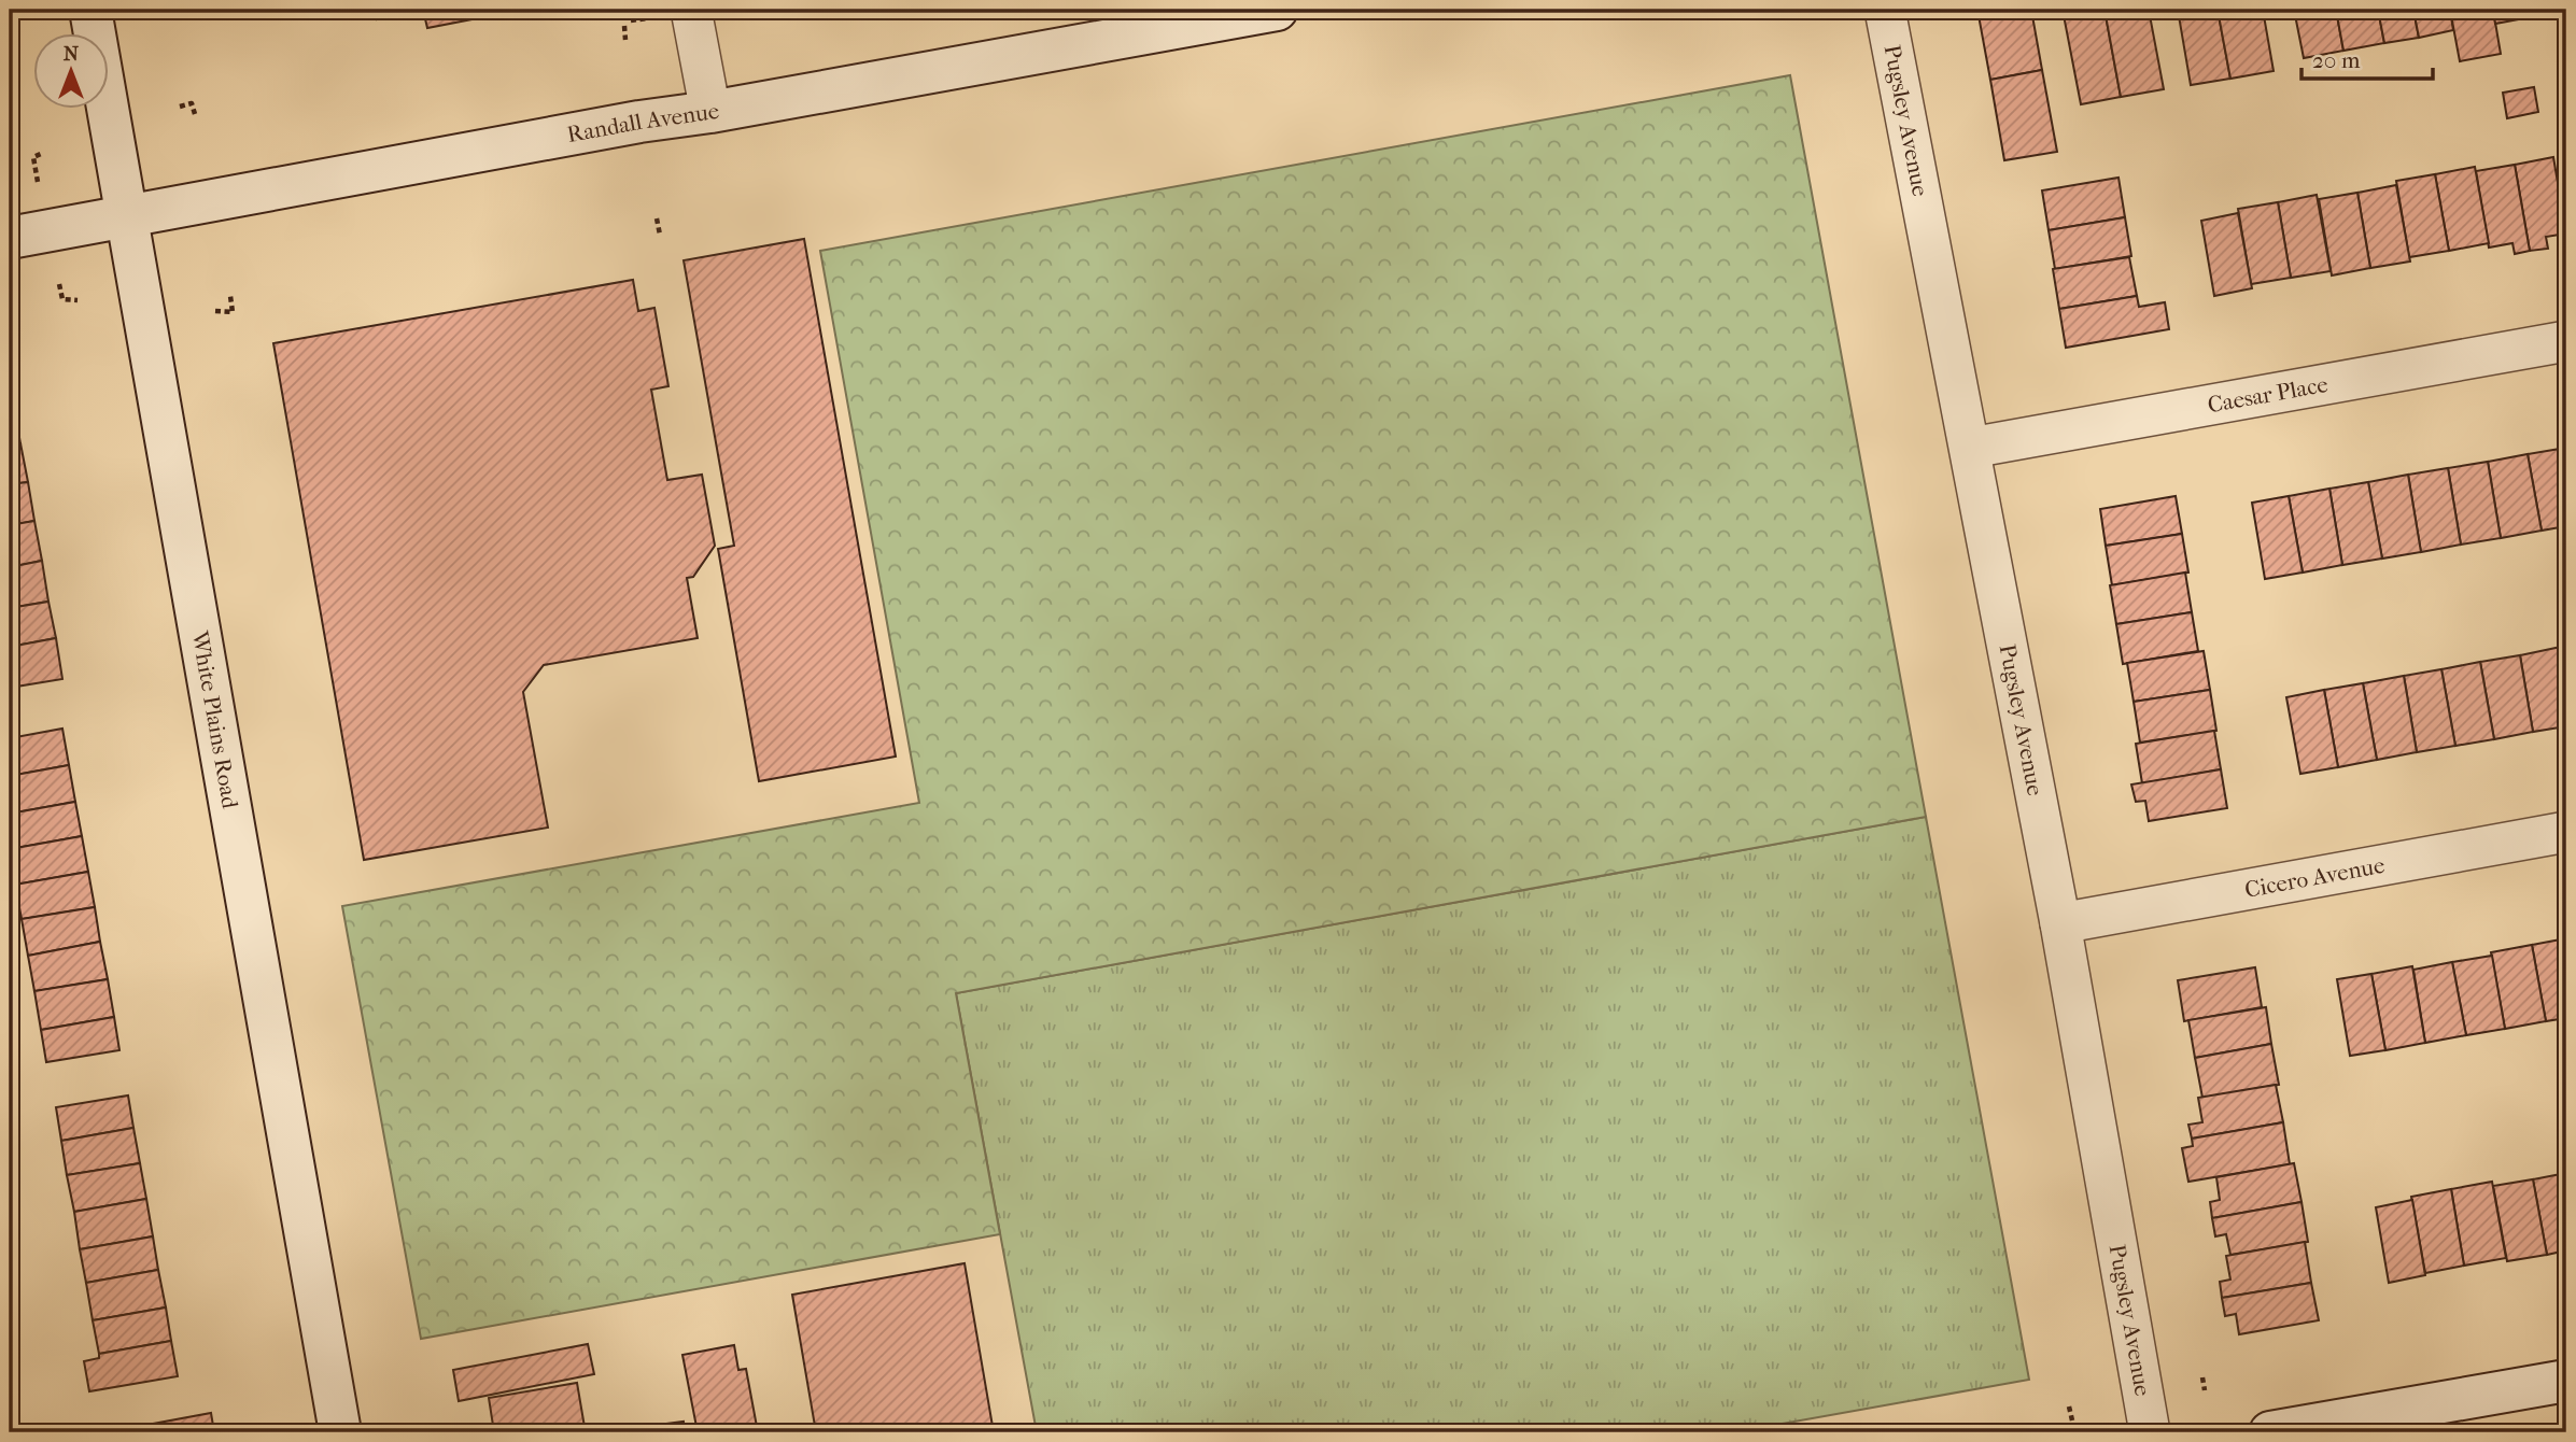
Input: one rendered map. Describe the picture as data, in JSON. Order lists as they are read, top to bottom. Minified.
{"streets":{"main road":["Randall Avenue","White Plains Road"],"street":["Pugsley Avenue","Caesar Place","Cicero Avenue"]},"crossings":[["Pugsley Avenue","Caesar Place"],["Pugsley Avenue","Cicero Avenue"],["Randall Avenue","White Plains Road"]],"scale_bar":"20 m","north":"top"}
